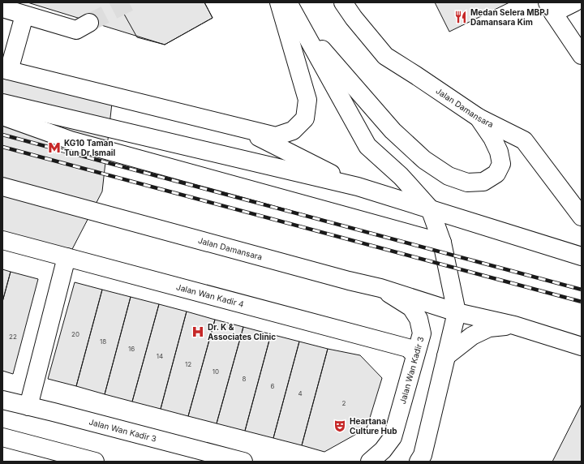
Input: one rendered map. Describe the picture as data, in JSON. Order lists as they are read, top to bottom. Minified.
{"streets":{"main road":["Jalan Damansara","Jalan Wan Kadir 4","Jalan Wan Kadir 3"]},"crossings":[["Jalan Damansara","Jalan Wan Kadir 3"],["Jalan Wan Kadir 4","Jalan Wan Kadir 3"]],"places":{"restaurant":["Medan Selera MBPJ Damansara Kim"],"metro station":["KG10 Taman Tun Dr Ismail"],"hospital":["Dr. K & Associates Clinic"],"theatre":["Heartana Culture Hub"]},"house_numbers":["20","22","18","16","14","12","10","8","6","4","2"]}
